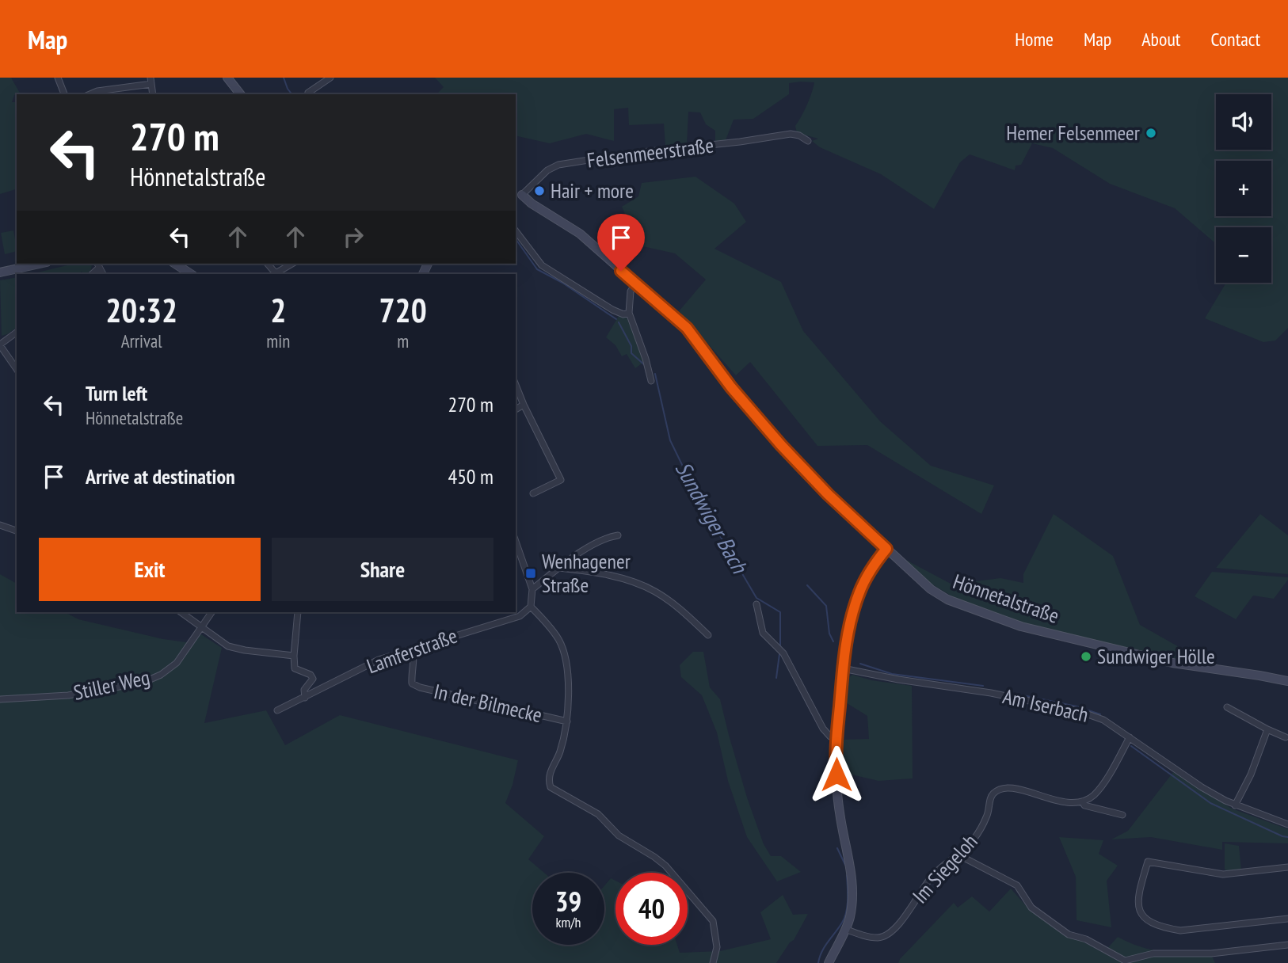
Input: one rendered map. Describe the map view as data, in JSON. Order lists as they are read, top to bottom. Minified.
{"streets":{"main road":["Hönnetalstraße"],"street":["Felsenmeerstraße","Lamferstraße","Stiller Weg","In der Bilmecke","Am Iserbach","Im Siegeloh"]},"crossings":[["Felsenmeerstraße","Hönnetalstraße"],["Lamferstraße","In der Bilmecke"]],"water":["Sundwiger Bach"],"places":{"other":["Hemer Felsenmeer","Hair + more","Sundwiger Hölle"],"transit":["Wenhagener Straße"]},"page":{"header":"Map","nav":["Home","Map","About","Contact"],"map_buttons":["+","−"],"turn":["270 m","Hönnetalstraße"],"eta":["20:32","Arrival","2","min","720","m"],"list":[{"name":"Turn left","note":"Hönnetalstraße","value":"270 m"},{"name":"Arrive at destination","value":"450 m"}],"buttons":["Exit","Share"],"speed":"39 km/h","limit":"40"}}
